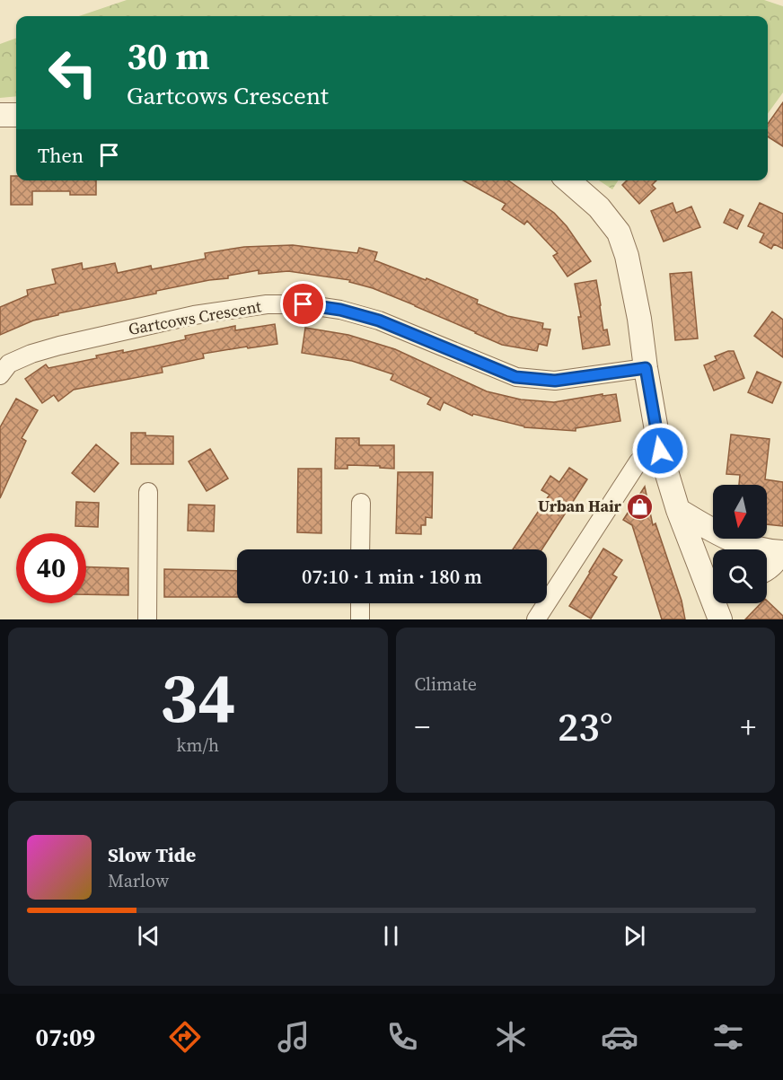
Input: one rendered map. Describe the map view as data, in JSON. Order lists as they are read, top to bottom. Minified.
{"streets":{"street":["Gartcows Crescent"]},"places":{"shop":["Urban Hair"]},"north":"bottom","page":{"turn":["30 m","Gartcows Crescent"],"then":"Then","limit":"40","trip":"07:10 · 1 min · 180 m","tile":[["34","km/h"],"Climate"],"heat":["−","23°","+"],"song":["Slow Tide","Marlow"],"tabs":"07:09"}}
